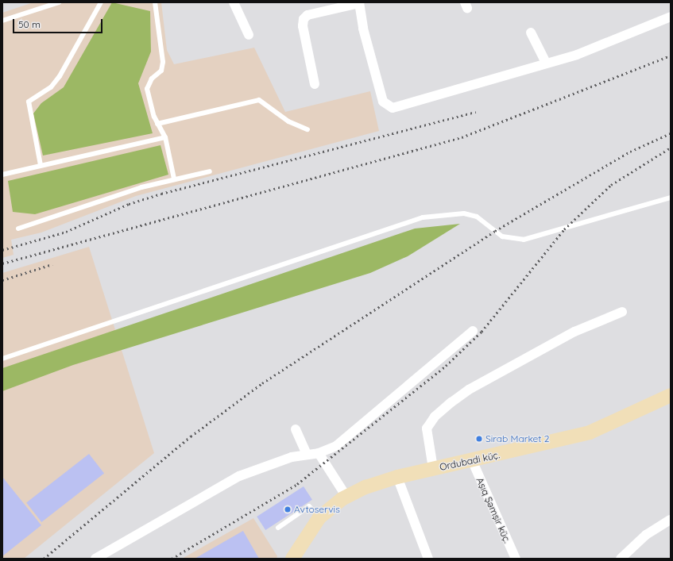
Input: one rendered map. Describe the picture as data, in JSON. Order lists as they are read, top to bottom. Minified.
{"streets":{"main road":["Ordubadi küç."],"street":["Aşıq Şəmşir küç."]},"crossings":[["Ordubadi küç.","Aşıq Şəmşir küç."]],"places":["Sirab Market 2","Avtoservis"],"scale_bar":"50 m"}
